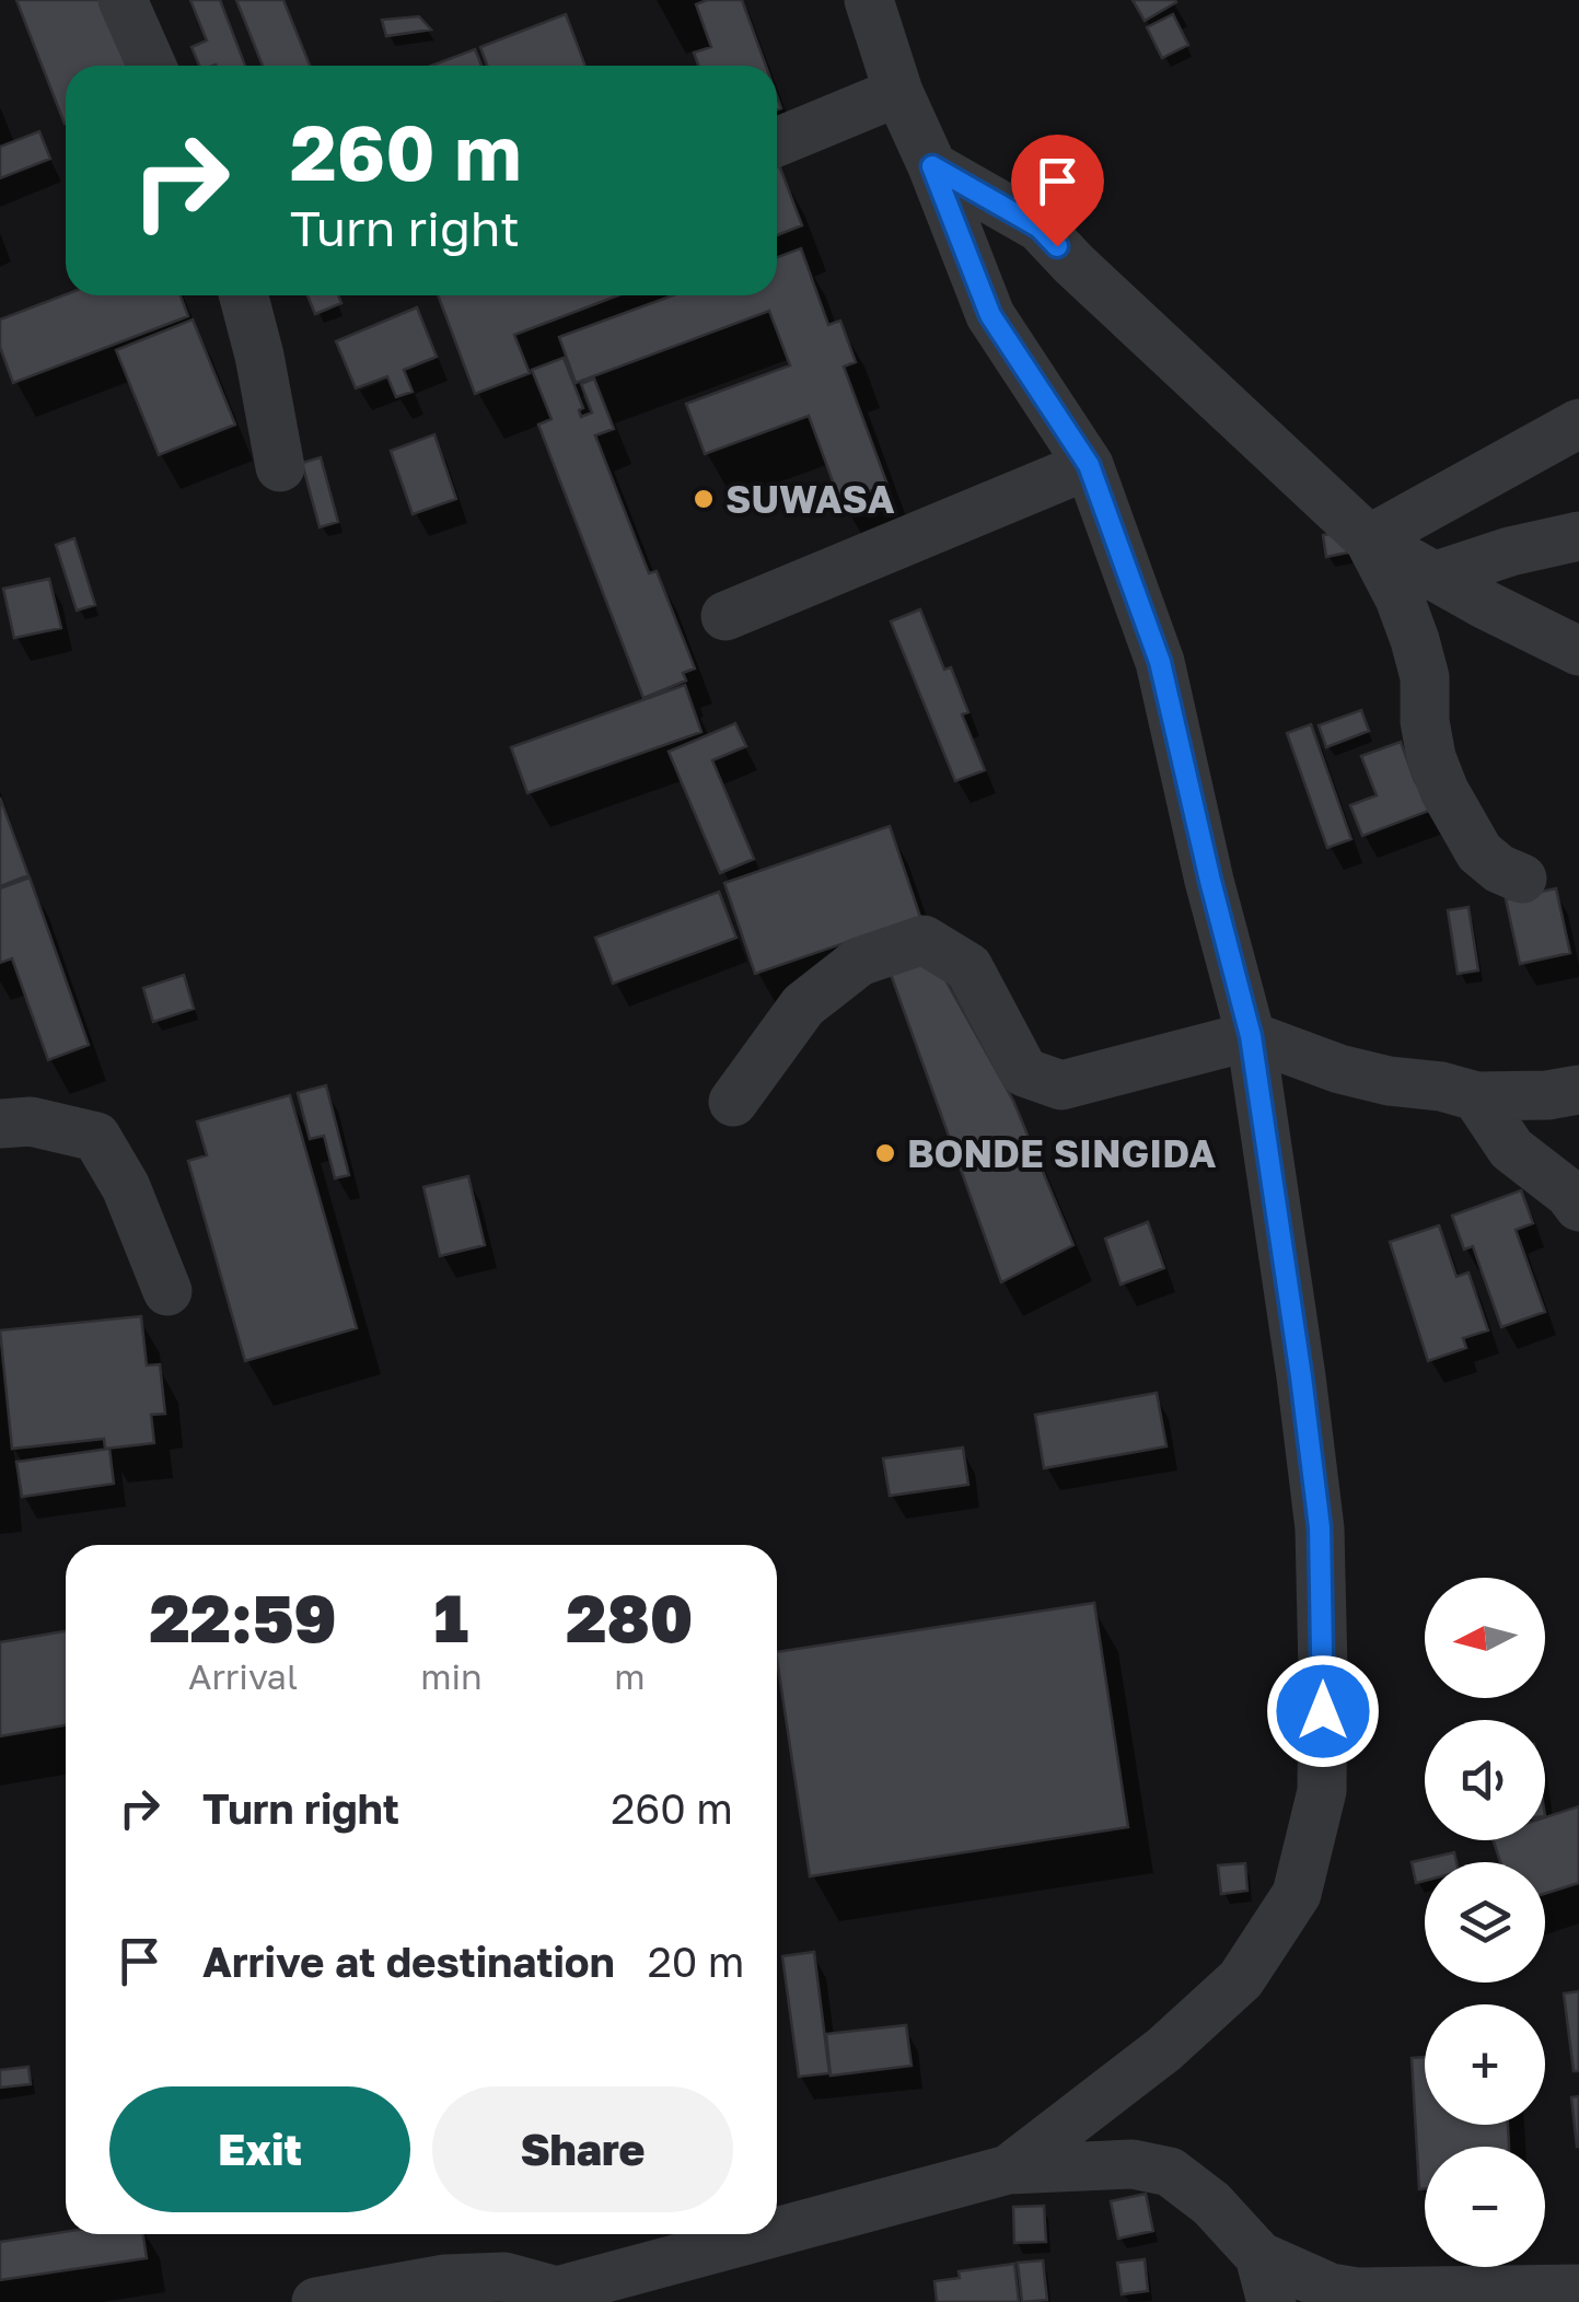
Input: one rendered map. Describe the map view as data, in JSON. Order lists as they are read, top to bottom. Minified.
{"places":["SUWASA","BONDE SINGIDA"],"north":"left","page":{"turn":["260 m","Turn right"],"eta":["22:59","Arrival","1","min","280","m"],"map_buttons":["+","−"],"list":[{"name":"Turn right","value":"260 m"},{"name":"Arrive at destination","value":"20 m"}],"buttons":["Exit","Share"]}}
